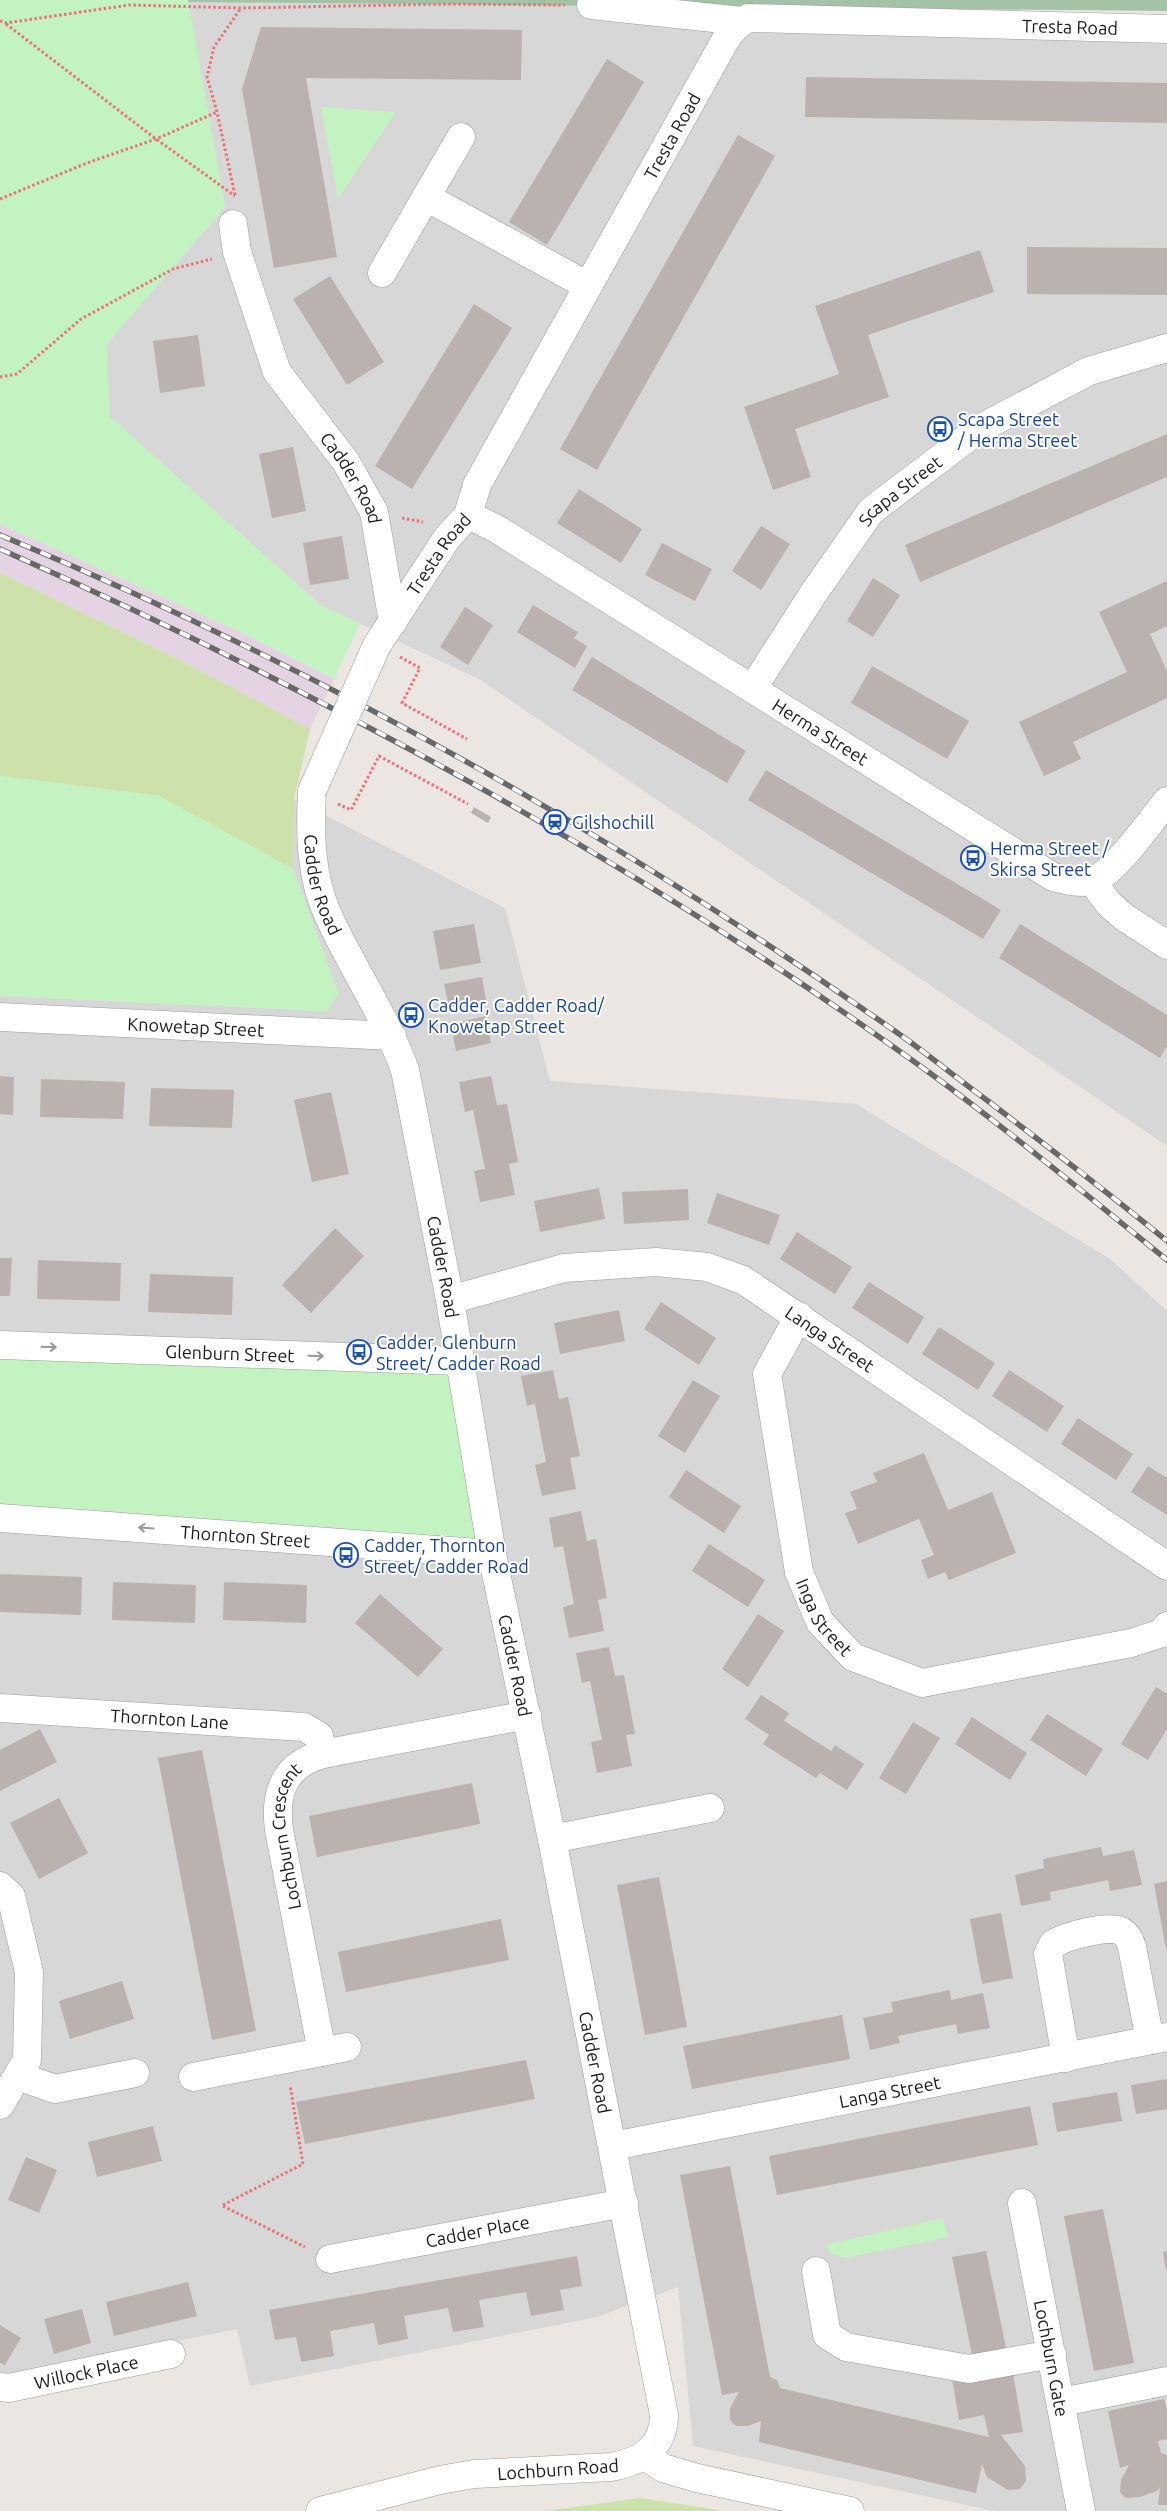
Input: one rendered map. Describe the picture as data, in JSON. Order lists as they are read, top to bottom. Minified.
{"streets":{"street":["Tresta Road","Cadder Road","Scapa Street","Herma Street","Knowetap Street","Langa Street","Glenburn Street","Thornton Street","Inga Street","Thornton Lane","Lochburn Crescent","Cadder Place","Lochburn Gate","Willock Place","Lochburn Road"]},"crossings":[["Tresta Road","Cadder Road"],["Tresta Road","Herma Street"],["Cadder Road","Knowetap Street"],["Cadder Road","Langa Street"],["Cadder Road","Glenburn Street"],["Cadder Road","Thornton Street"],["Cadder Road","Lochburn Crescent"],["Cadder Road","Cadder Place"],["Cadder Road","Lochburn Road"],["Scapa Street","Herma Street"],["Langa Street","Inga Street"],["Thornton Lane","Lochburn Crescent"]],"one_way":["Glenburn Street","Thornton Street"],"places":{"bus stop":["Scapa Street / Herma Street","Herma Street / Skirsa Street","Cadder, Cadder Road/ Knowetap Street","Cadder, Glenburn Street/ Cadder Road","Cadder, Thornton Street/ Cadder Road"],"station":["Gilshochill"]}}
